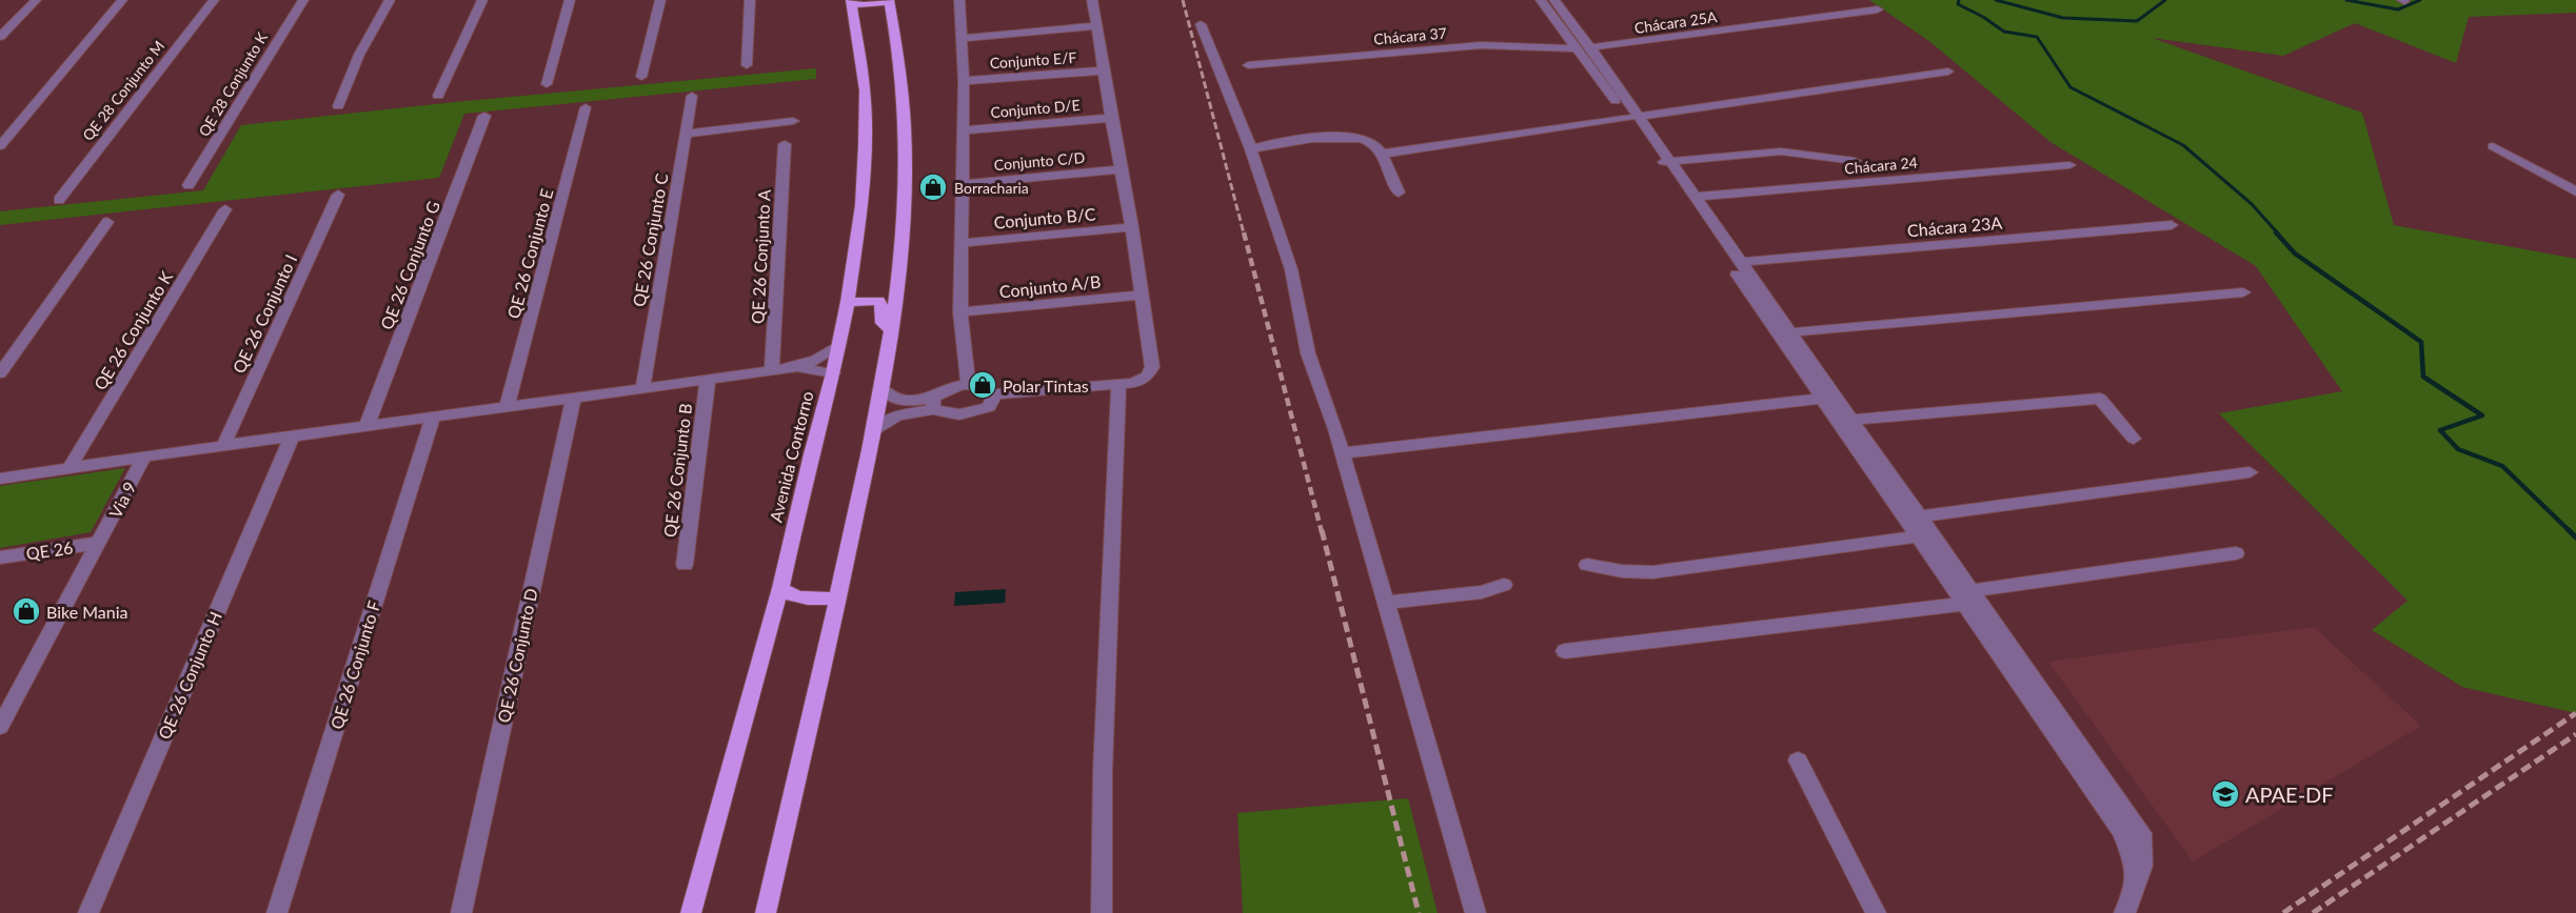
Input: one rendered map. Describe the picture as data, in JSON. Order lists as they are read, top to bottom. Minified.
{"streets":{"main road":["Avenida Contorno"],"street":["Chácara 25A","Chácara 37","Conjunto E/F","QE 28 Conjunto K","QE 28 Conjunto M","Conjunto D/E","Conjunto C/D","Chácara 24","Conjunto B/C","Chácara 23A","QE 26 Conjunto C","QE 26 Conjunto E","QE 26 Conjunto A","QE 26 Conjunto G","Conjunto A/B","QE 26 Conjunto I","QE 26 Conjunto K","QE 26 Conjunto B","Via 9","QE 26","QE 26 Conjunto D","QE 26 Conjunto F","QE 26 Conjunto H"]},"crossings":[["Chácara 25A","Chácara 37"],["Via 9","QE 26"]],"places":{"shop":["Borracharia","Polar Tintas","Bike Mania"],"school or university":["APAE-DF"]}}
